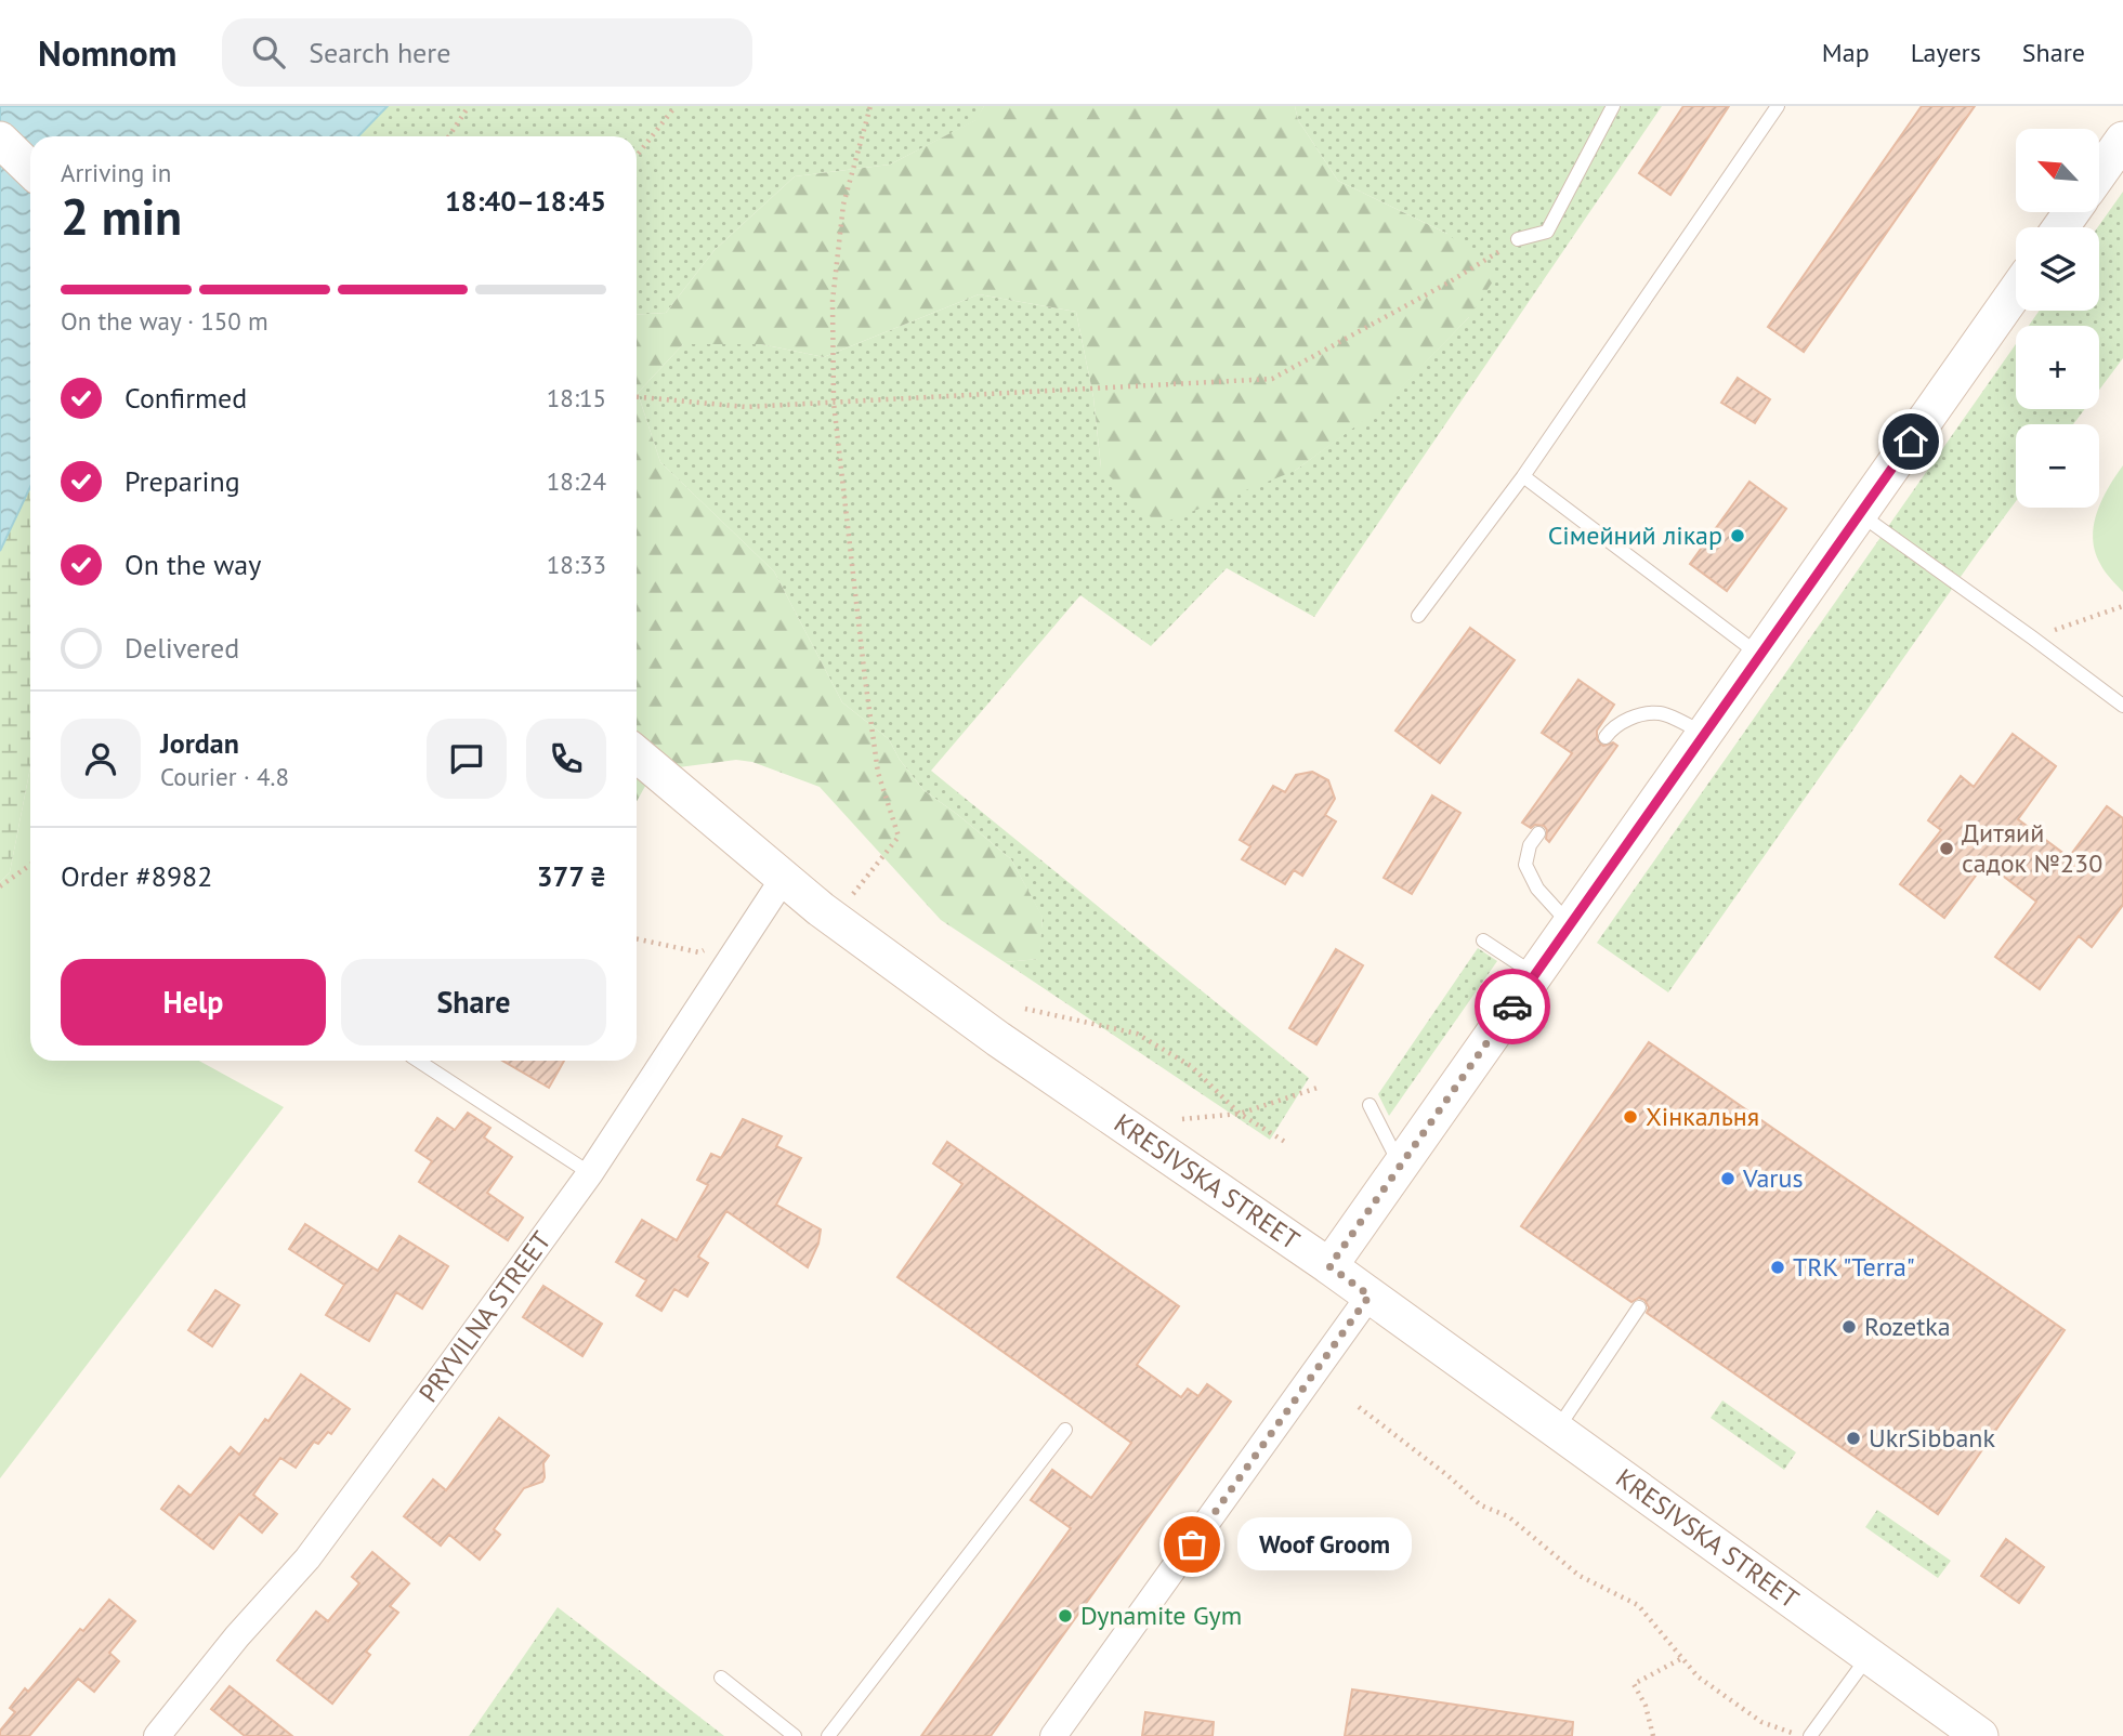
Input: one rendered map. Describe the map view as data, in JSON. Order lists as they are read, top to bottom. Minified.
{"streets":{"street":["KRESIVSKA STREET","PRYVILNA STREET"]},"crossings":[["KRESIVSKA STREET","PRYVILNA STREET"]],"places":["Сімейний лікар","Дитяий садок №230","Хінкальня","Varus","TRK \"Terra\"","Rozetka","UkrSibbank","Woof Groom","Dynamite Gym"],"north":"top left","page":{"header":"Nomnom","search":"Search here","nav":["Map","Layers","Share"],"map_buttons":["+","−"],"heading":["2 min","Arriving in","18:40–18:45"],"panel":["Jordan","Courier · 4.8","Order #8982","377 ₴"],"bar":"On the way · 150 m","list":[["Confirmed","18:15"],["Preparing","18:24"],["On the way","18:33"],"Delivered"],"buttons":["Help","Share"],"bubble":"Woof Groom"}}
